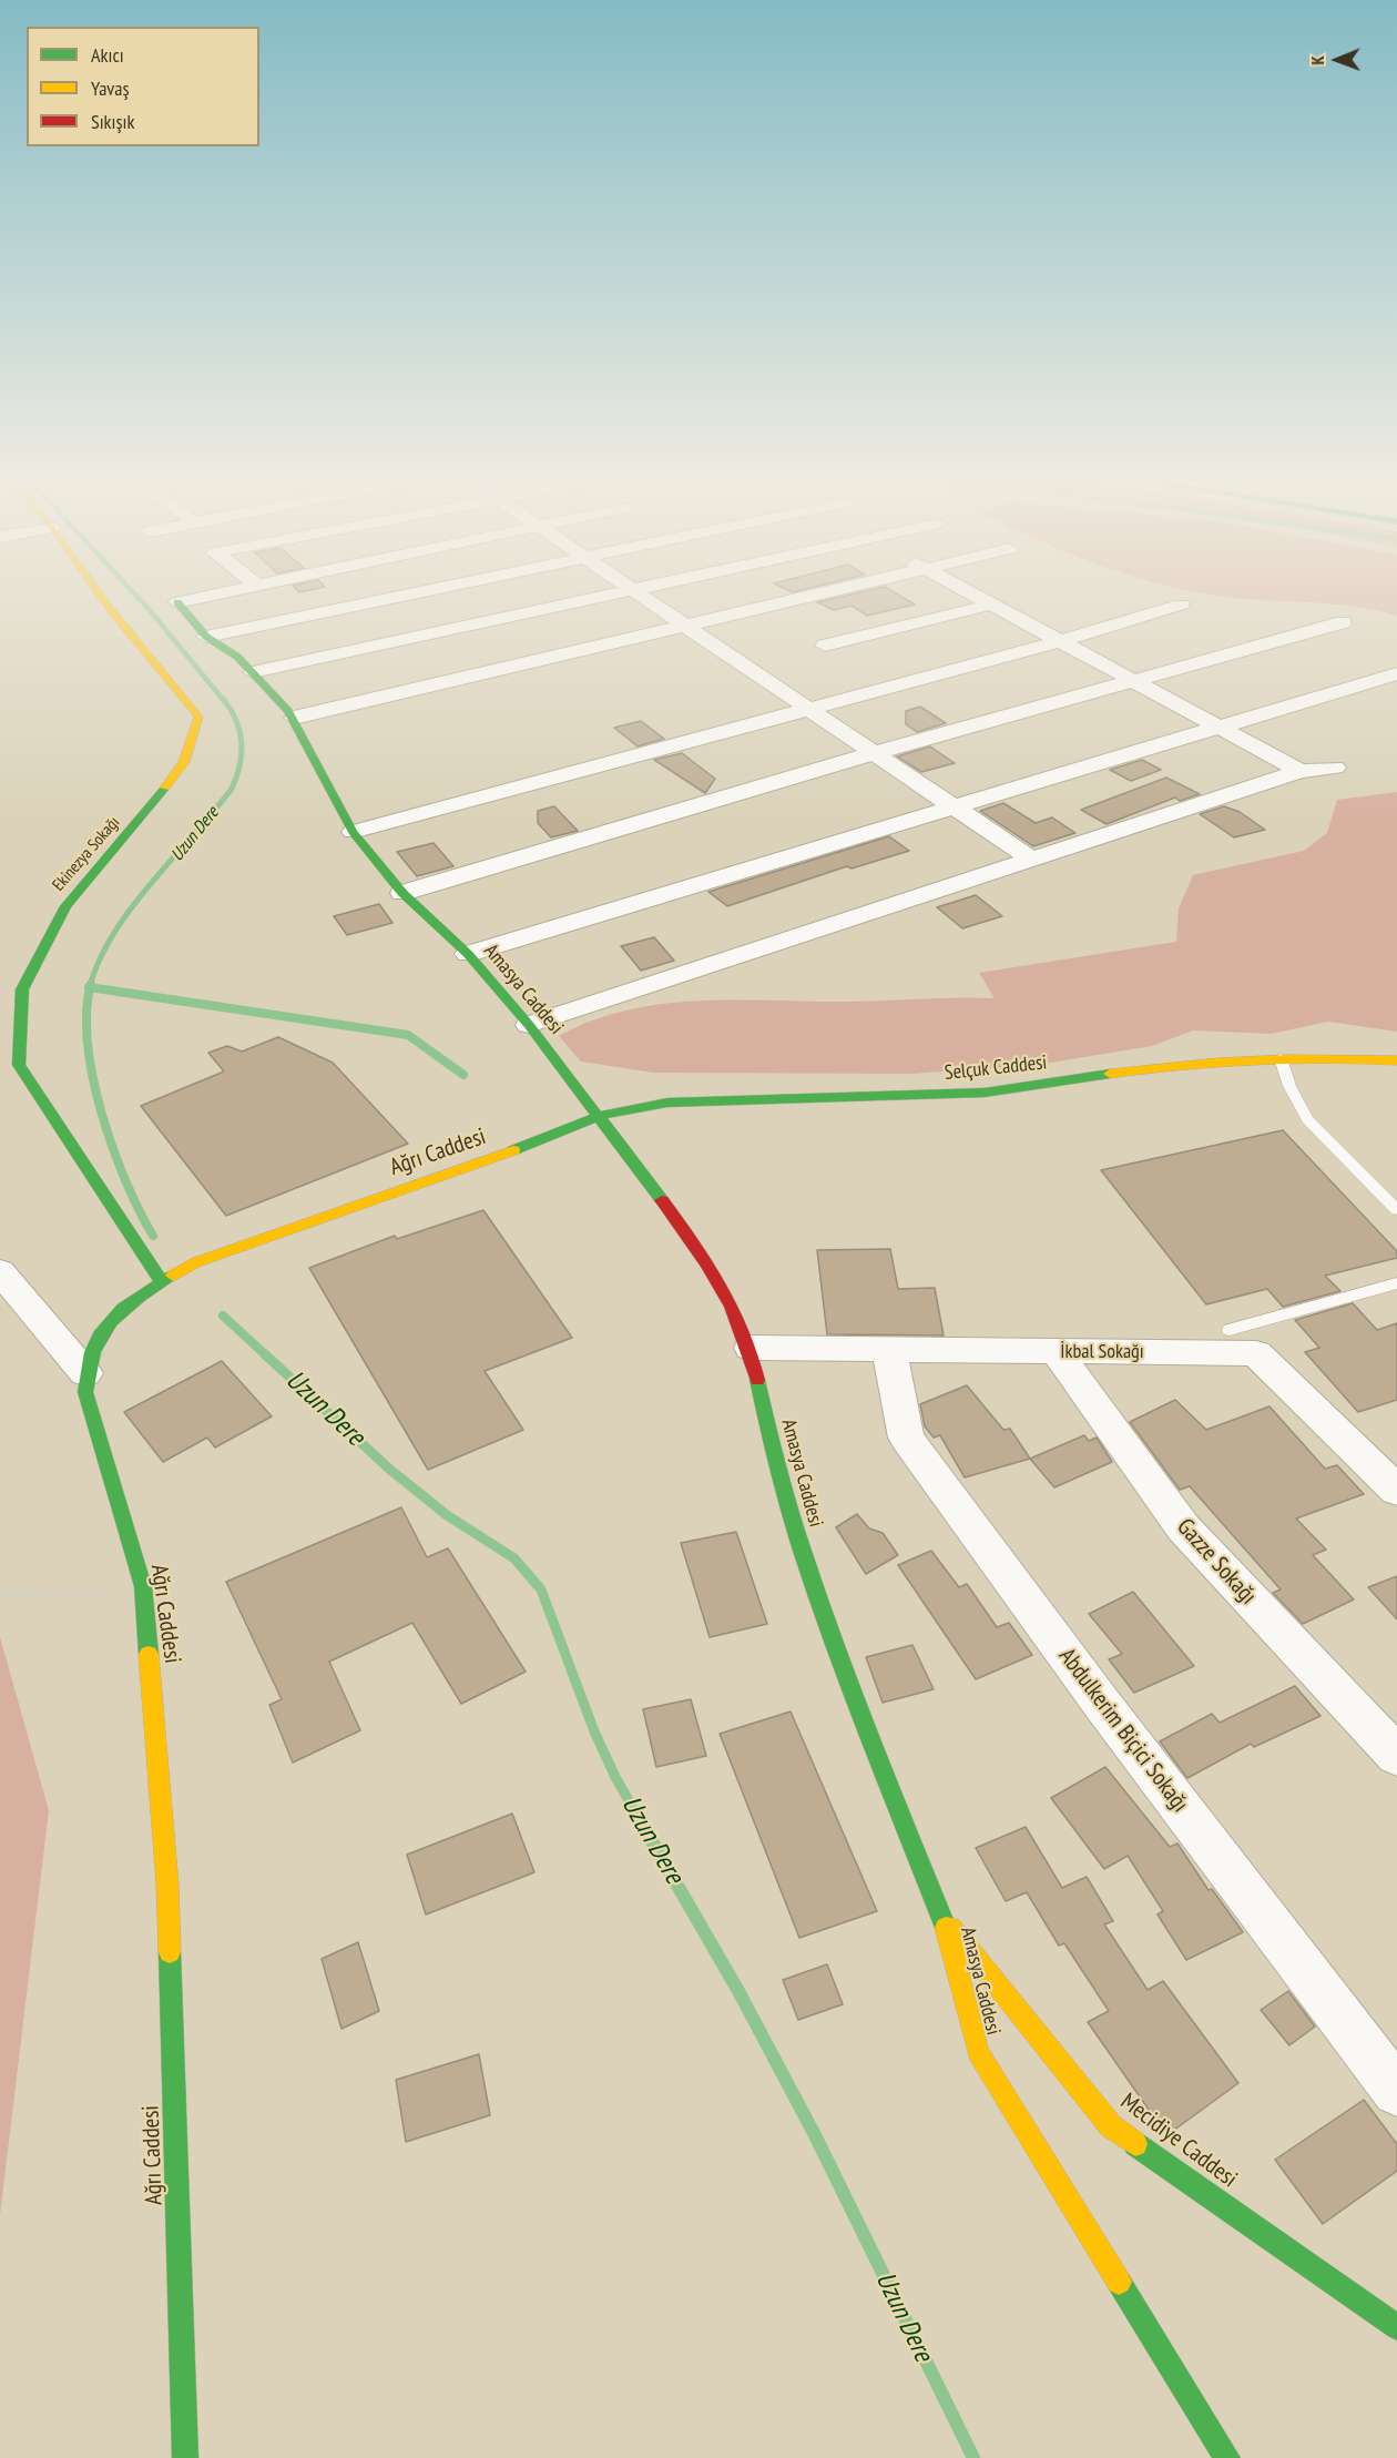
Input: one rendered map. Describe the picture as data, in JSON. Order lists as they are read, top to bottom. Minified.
{"streets":{"main road":["Ekinezya Sokağı","Amasya Caddesi","Selçuk Caddesi","Ağrı Caddesi","Mecidiye Caddesi"],"street":["İkbal Sokağı","Gazze Sokağı","Abdulkerim Biçici Sokağı"]},"crossings":[["Ekinezya Sokağı","Ağrı Caddesi"],["Amasya Caddesi","Selçuk Caddesi"],["Amasya Caddesi","Ağrı Caddesi"],["Amasya Caddesi","İkbal Sokağı"],["Amasya Caddesi","Mecidiye Caddesi"],["Selçuk Caddesi","Ağrı Caddesi"],["İkbal Sokağı","Gazze Sokağı"],["İkbal Sokağı","Abdulkerim Biçici Sokağı"]],"water":["Uzun Dere"],"legend":["Akıcı","Yavaş","Sıkışık"],"north":"left"}
